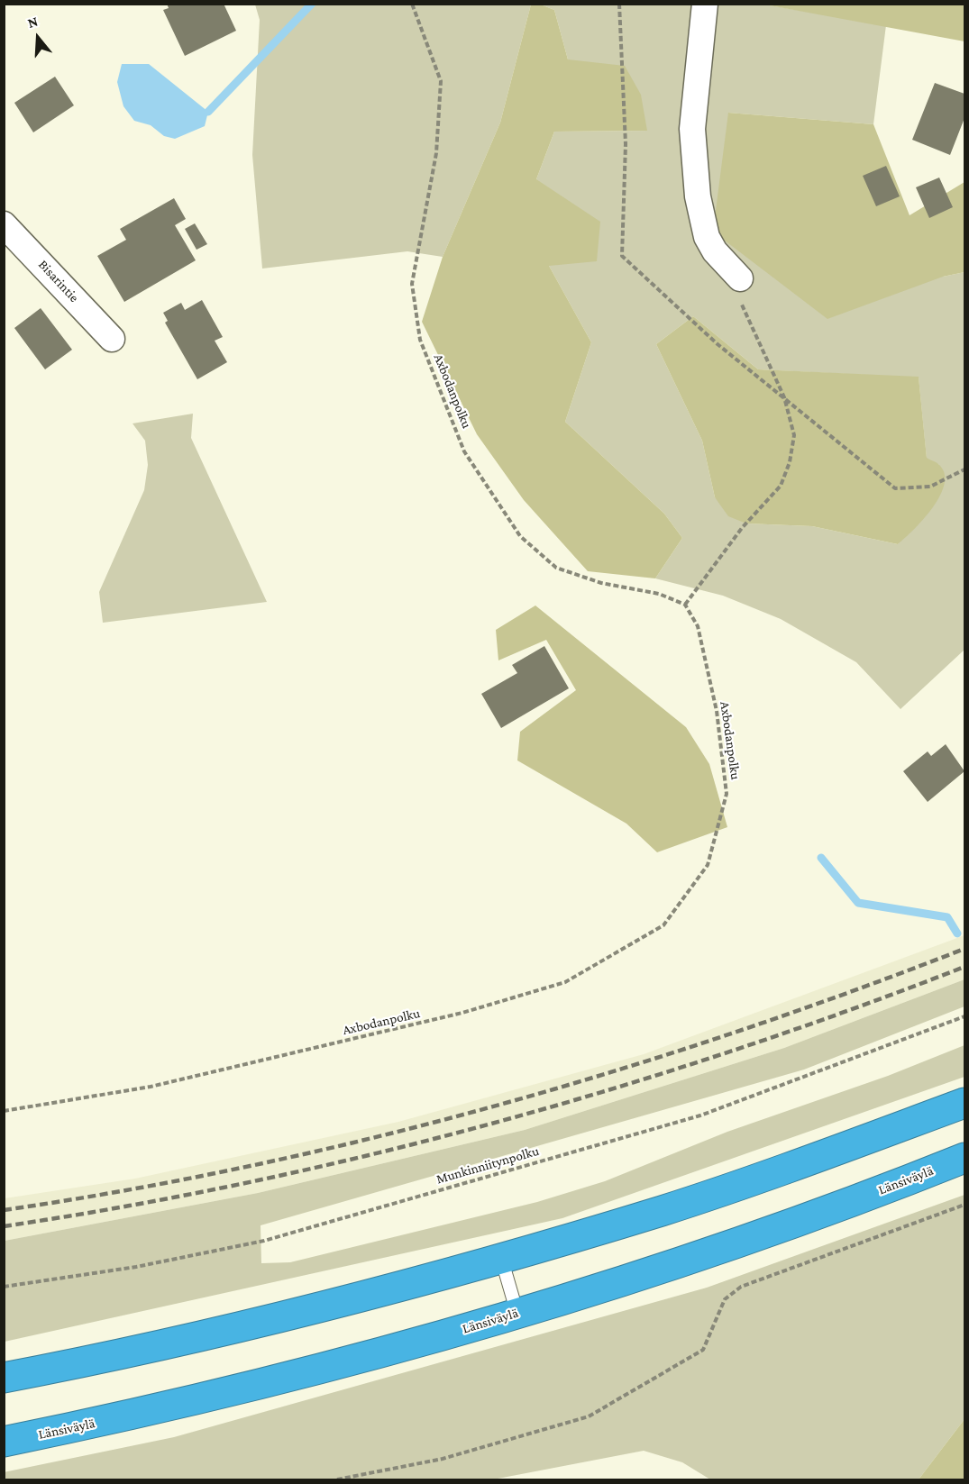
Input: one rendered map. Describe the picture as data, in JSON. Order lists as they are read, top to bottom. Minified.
{"streets":{"highway":["Länsiväylä"],"street":["Bisarintie"],"path":["Axbodanpolku","Munkinniitynpolku"]},"north":"top"}
